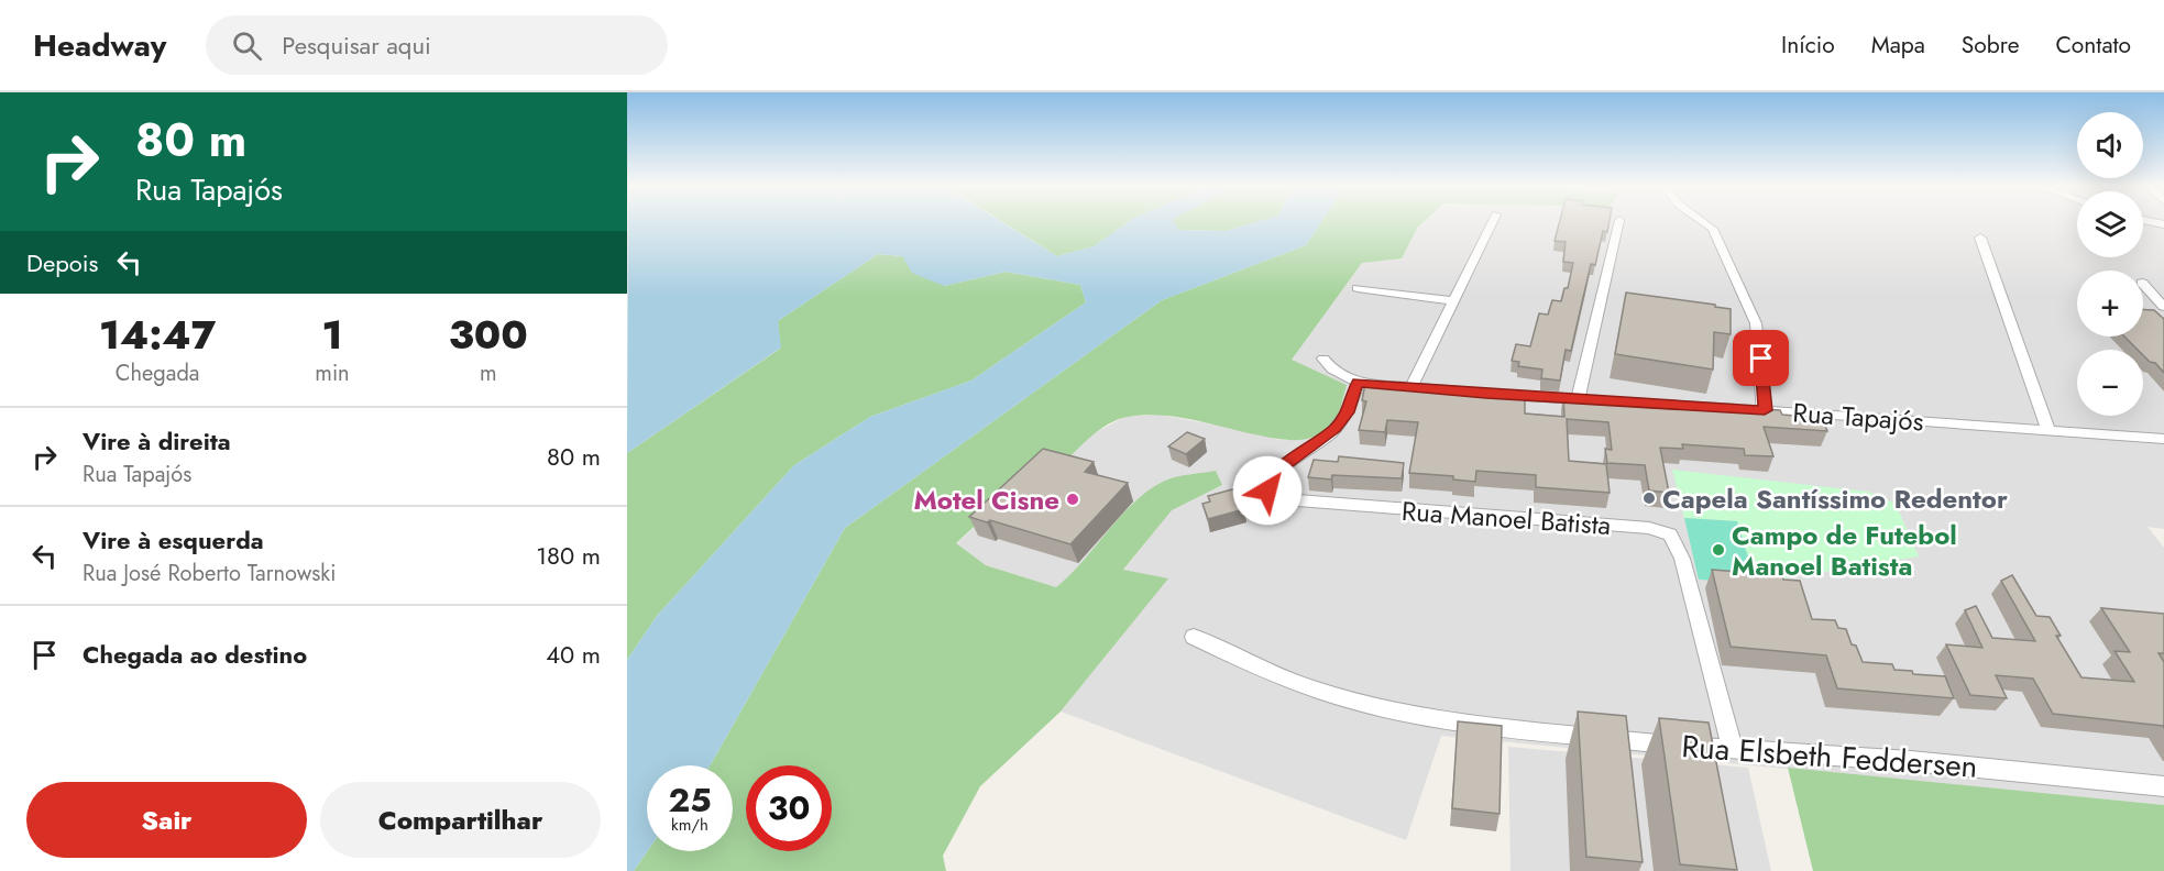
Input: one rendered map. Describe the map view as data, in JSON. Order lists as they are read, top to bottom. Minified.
{"streets":{"street":["Rua Tapajós","Rua Manoel Batista","Rua Elsbeth Feddersen"]},"crossings":[["Rua Tapajós","Rua Manoel Batista"],["Rua Manoel Batista","Rua Elsbeth Feddersen"]],"places":["Capela Santíssimo Redentor","Motel Cisne","Campo de Futebol Manoel Batista"],"page":{"header":"Headway","search":"Pesquisar aqui","nav":["Início","Mapa","Sobre","Contato"],"turn":["80 m","Rua Tapajós"],"map_buttons":["+","−"],"then":"Depois","eta":["14:47","Chegada","1","min","300","m"],"list":[{"name":"Vire à direita","note":"Rua Tapajós","value":"80 m"},{"name":"Vire à esquerda","note":"Rua José Roberto Tarnowski","value":"180 m"},{"name":"Chegada ao destino","value":"40 m"}],"speed":"25 km/h","limit":"30","buttons":["Sair","Compartilhar"]}}
